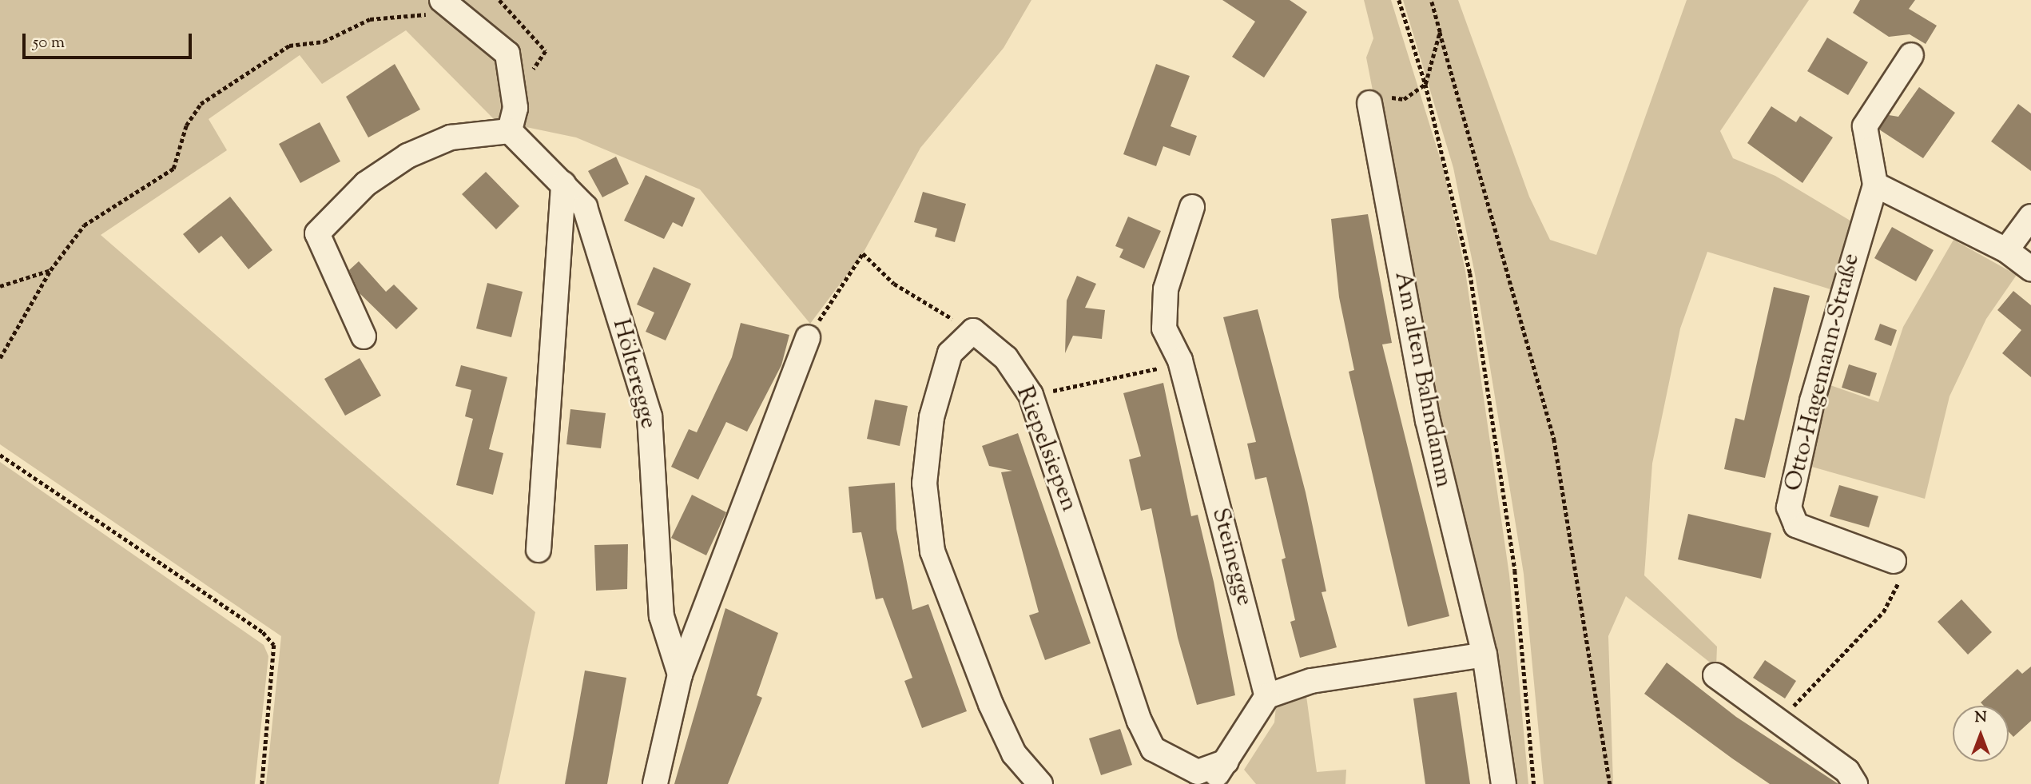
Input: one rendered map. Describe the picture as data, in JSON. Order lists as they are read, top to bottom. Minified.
{"streets":{"street":["Otto-Hagemann-Straße","Hölteregge","Am alten Bahndamm","Riepelsiepen","Steinegge"]},"scale_bar":"50 m","north":"top"}
